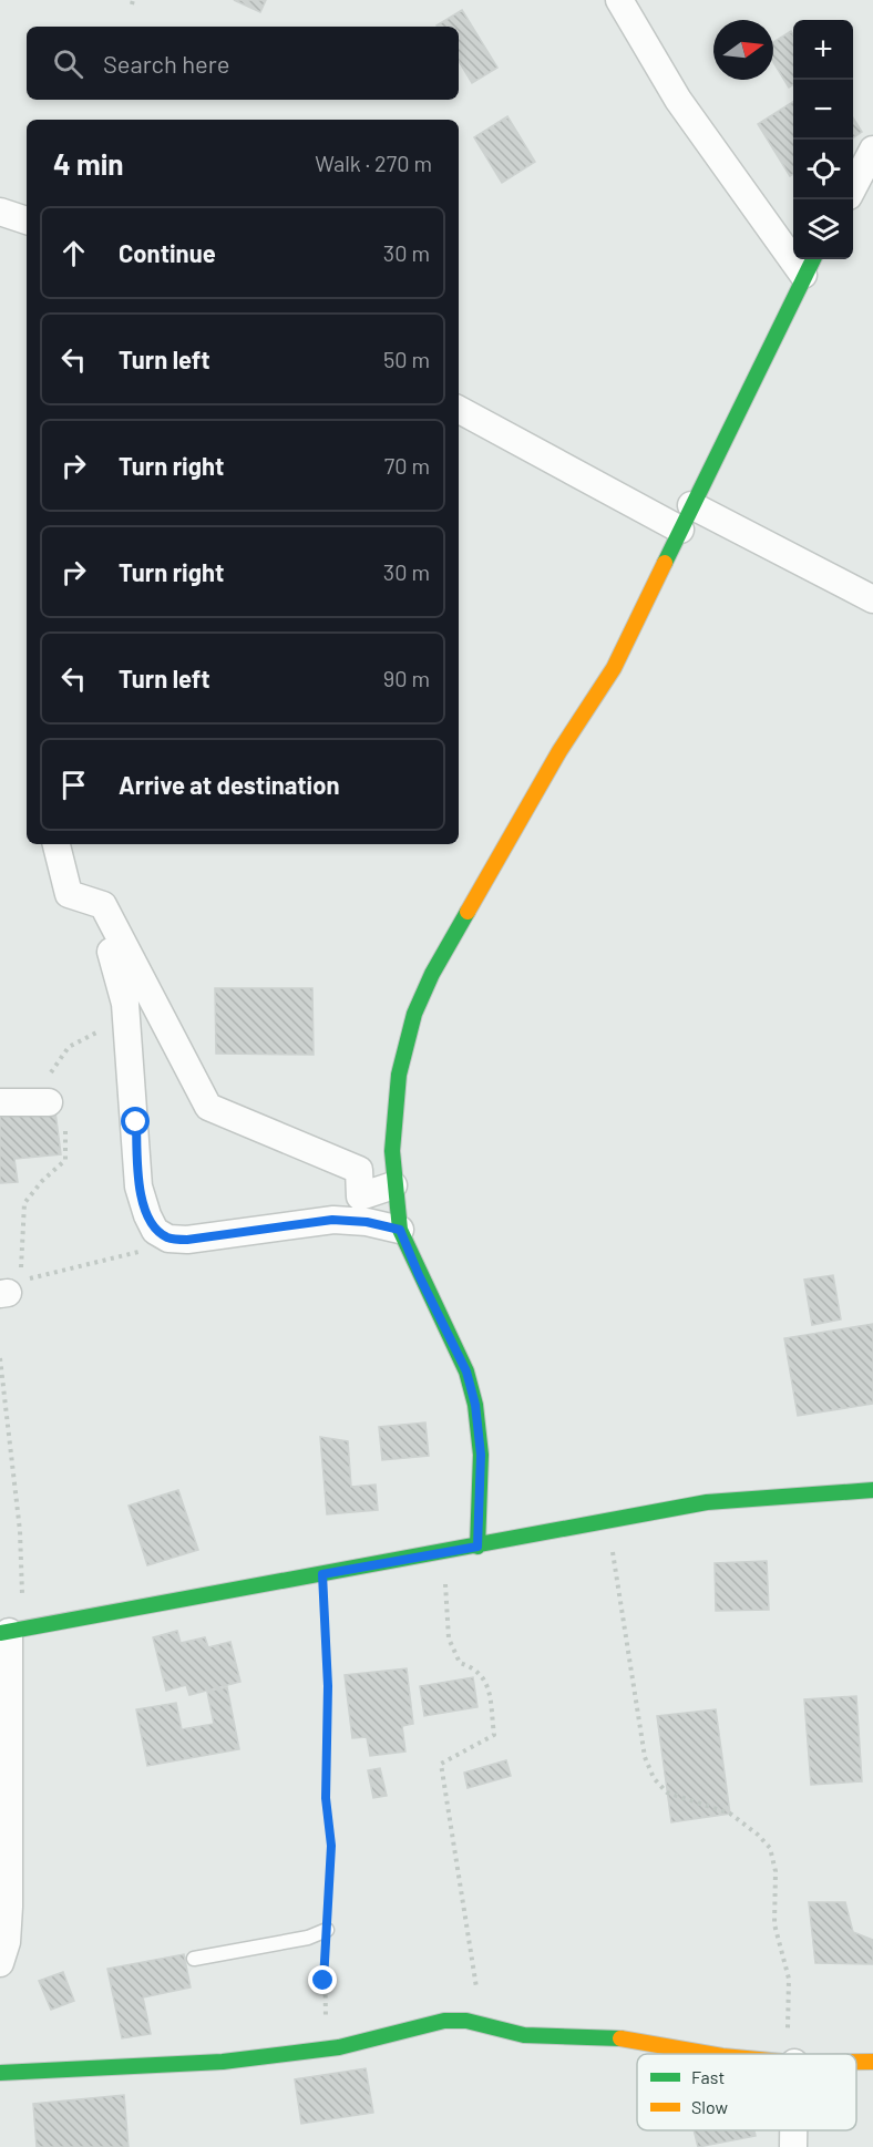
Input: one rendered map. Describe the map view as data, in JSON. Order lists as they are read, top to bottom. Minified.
{"legend":["Fast","Slow"],"north":"right","page":{"map_buttons":["+","−"],"search":"Search here","heading":["4 min","Walk · 270 m"],"list":[["Continue","30 m"],["Turn left","50 m"],["Turn right","70 m"],["Turn right","30 m"],["Turn left","90 m"],"Arrive at destination"]}}
